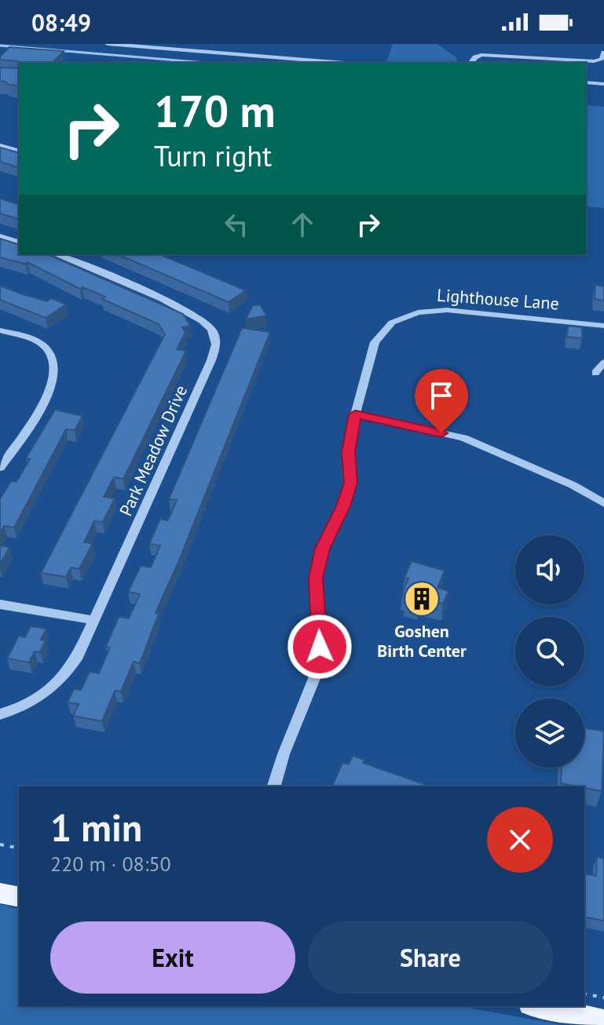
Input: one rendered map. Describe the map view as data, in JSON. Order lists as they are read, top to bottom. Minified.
{"streets":{"street":["Lighthouse Lane","Park Meadow Drive"]},"places":{"building":["Goshen Birth Center"]},"page":{"status":"08:49","turn":["170 m","Turn right"],"heading":["1 min","220 m · 08:50"],"buttons":["Exit","Share"]}}
